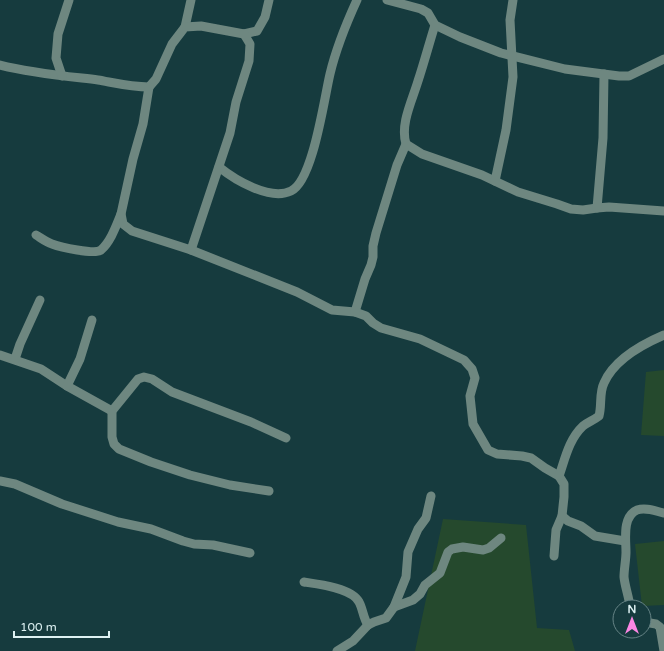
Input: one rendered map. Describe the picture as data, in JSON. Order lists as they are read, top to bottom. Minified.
{"scale_bar":"100 m","north":"top"}
